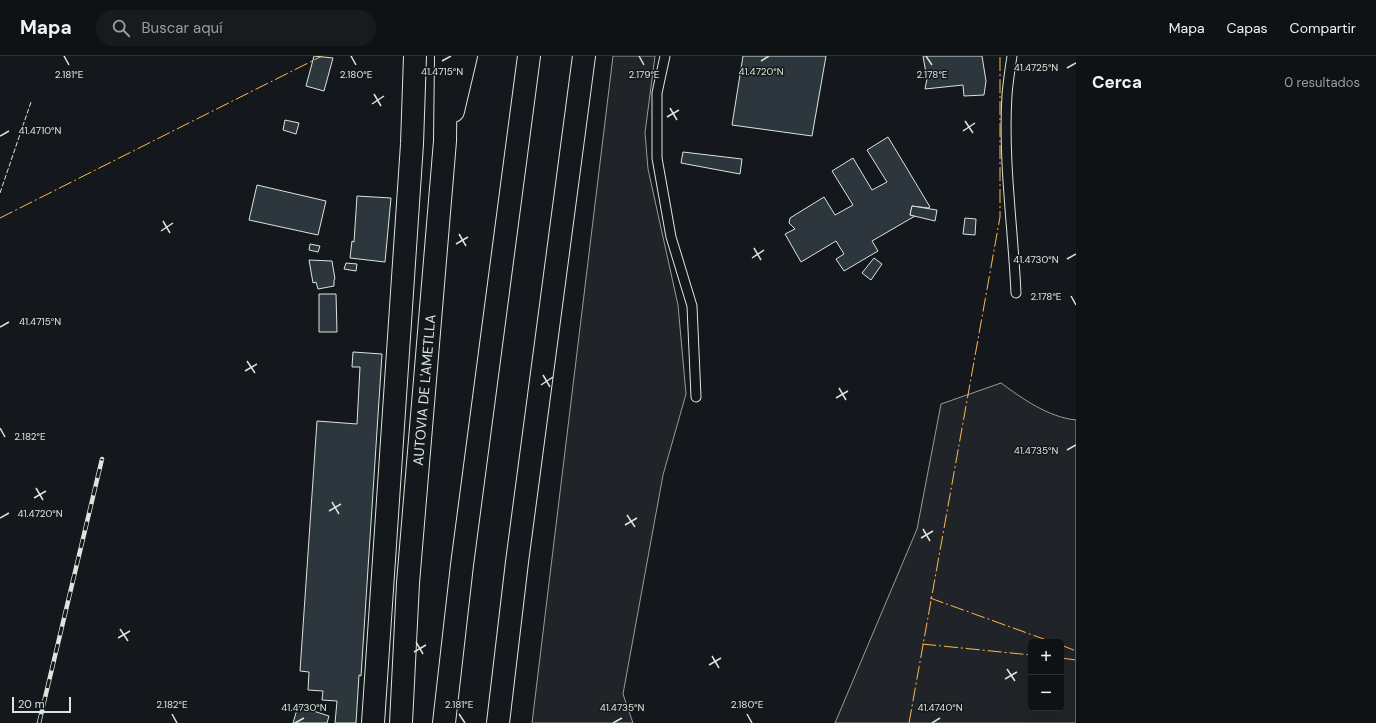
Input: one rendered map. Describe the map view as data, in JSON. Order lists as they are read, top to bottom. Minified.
{"streets":{"highway":["AUTOVIA DE L'AMETLLA"]},"scale_bar":"20 m","page":{"header":"Mapa","search":"Buscar aquí","nav":["Mapa","Capas","Compartir"],"heading":["Cerca","0 resultados"],"map_buttons":["+","−"],"scale":"20 m"},"coordinates":["41.4725°N","41.4715°N","41.4720°N","2.181°E","2.180°E","2.179°E","2.178°E","41.4710°N","41.4730°N","2.182°E","41.4735°N","41.4740°N"]}
